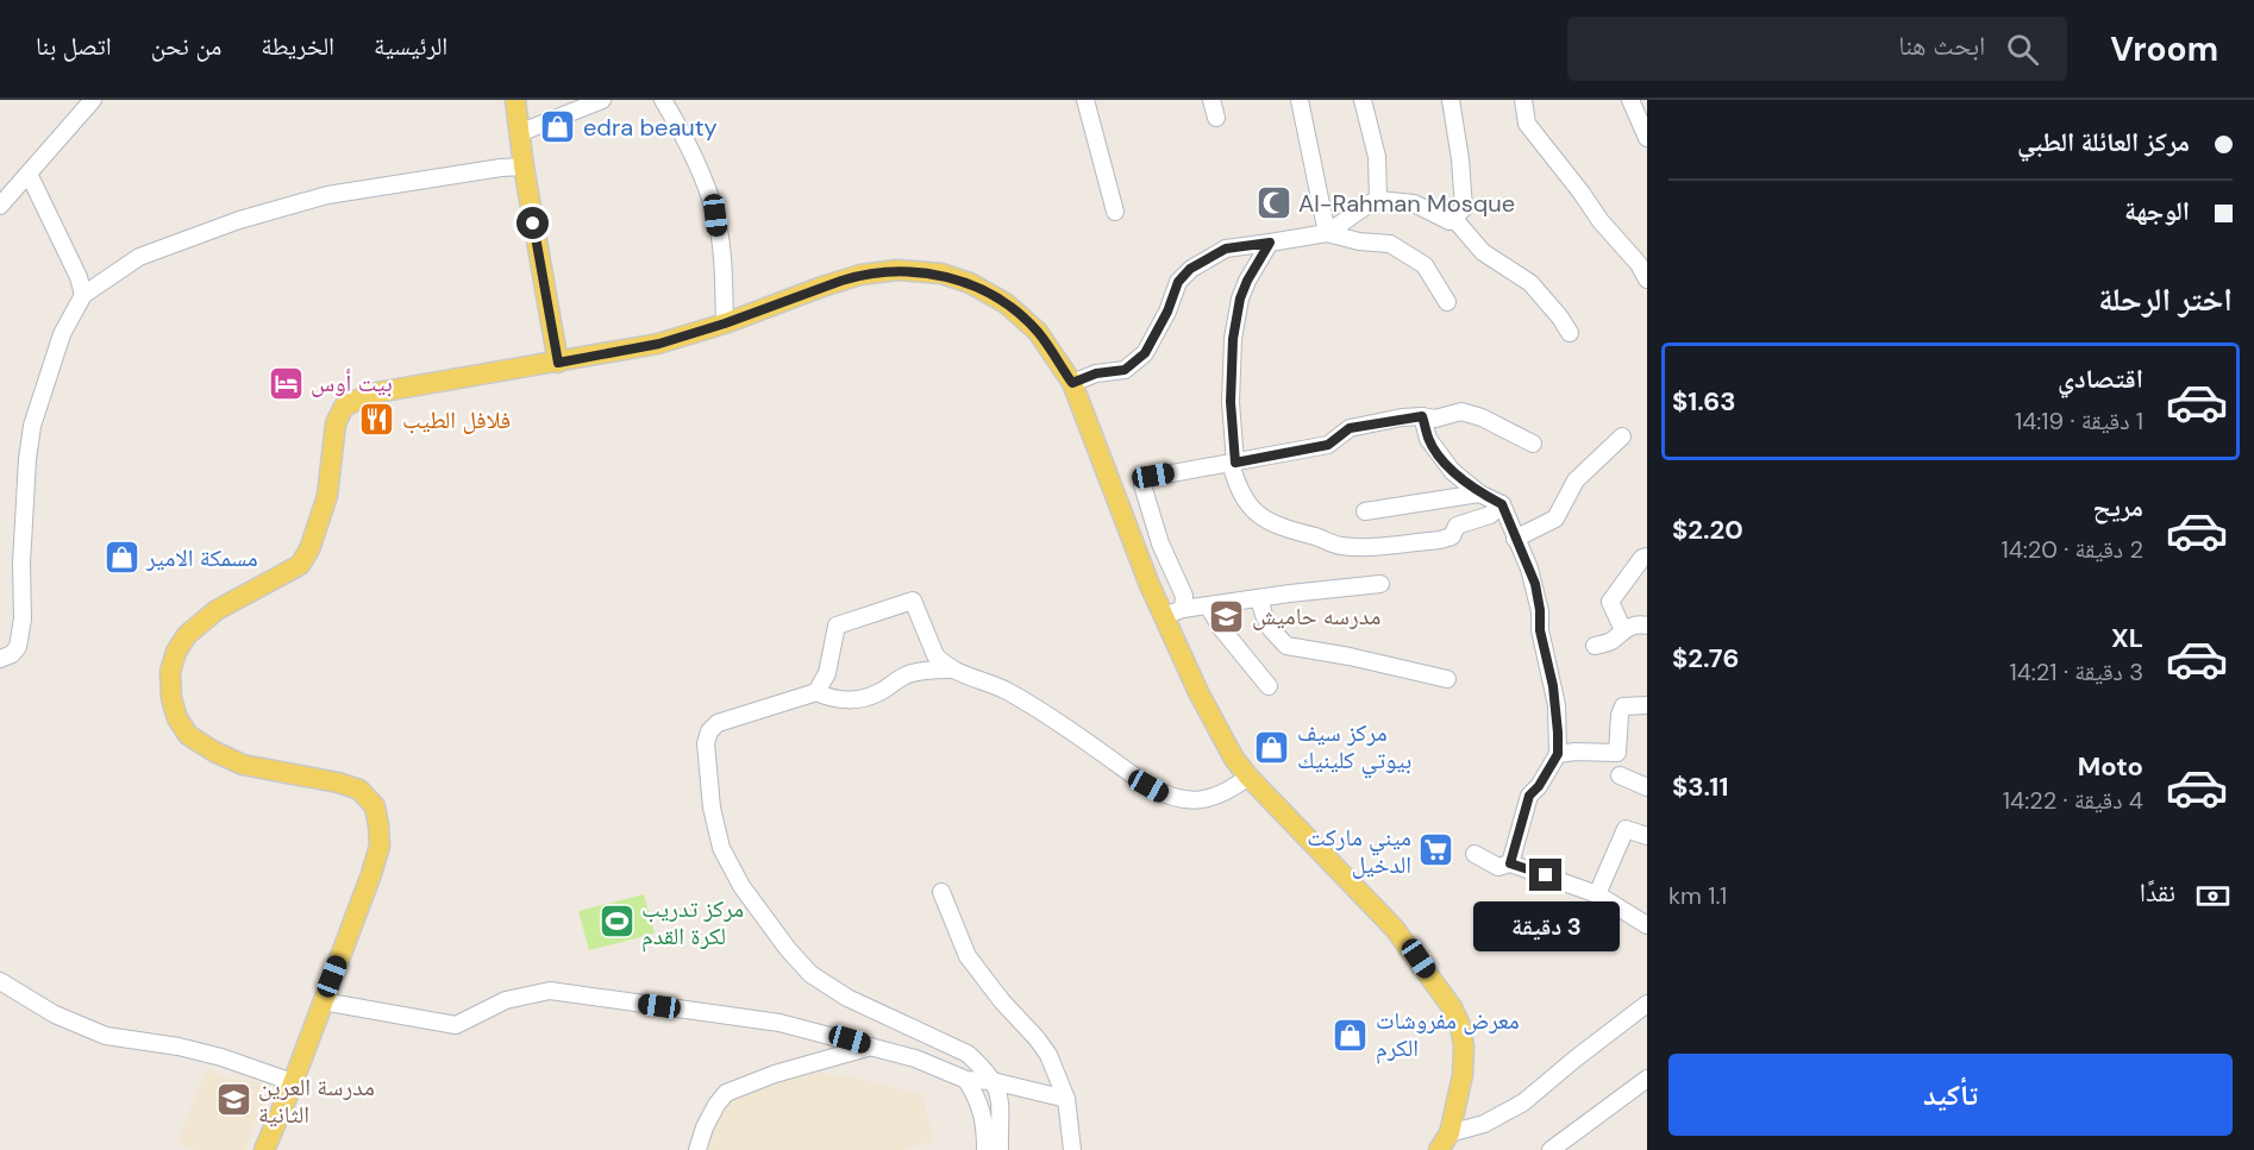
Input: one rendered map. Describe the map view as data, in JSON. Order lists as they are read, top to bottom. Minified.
{"places":{"shop":["edra beauty","مسمكة الامير","مركز سيف بيوتي كلينيك","معرض مفروشات الكرم"],"mosque":["Al-Rahman Mosque"],"hotel":["بيت أوس"],"restaurant":["فلافل الطيب"],"school or university":["مدرسه حاميش","مدرسة العرين الثانية"],"supermarket":["ميني ماركت الدخيل"],"sports":["مركز تدريب لكرة القدم"]},"page":{"header":"Vroom","search":"ابحث هنا","nav":["الرئيسية","الخريطة","من نحن","اتصل بنا"],"banner":["مركز العائلة الطبي","الوجهة"],"heading":"اختر الرحلة","list":[{"name":"اقتصادي","note":"1 دقيقة · 14:19","value":"$1.63"},{"name":"مريح","note":"2 دقيقة · 14:20","value":"$2.20"},{"name":"XL","note":"3 دقيقة · 14:21","value":"$2.76"},{"name":"Moto","note":"4 دقيقة · 14:22","value":"$3.11"}],"pay":["نقدًا","1.1 km"],"bubble":"3 دقيقة","buttons":"تأكيد"}}
